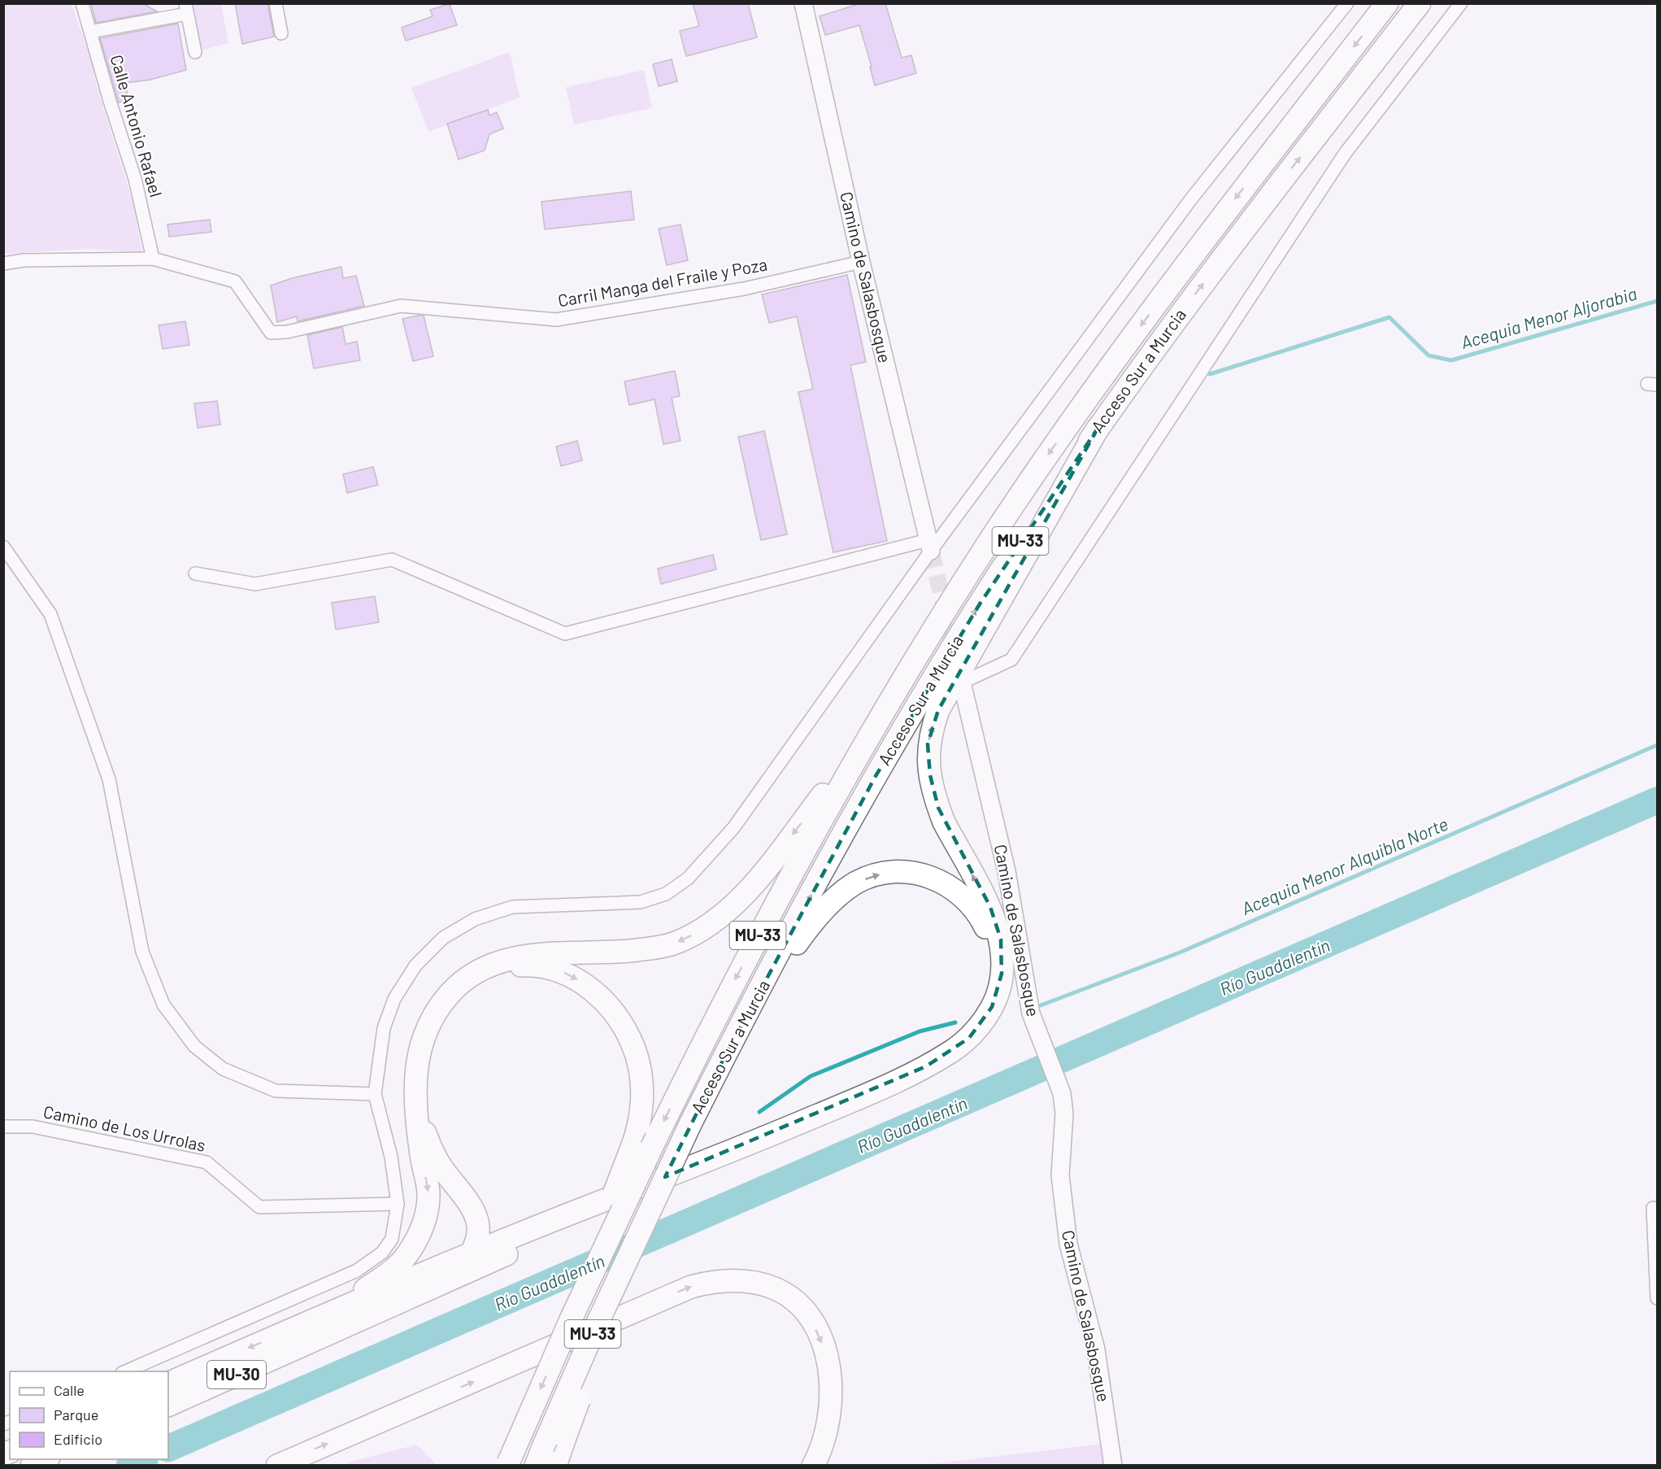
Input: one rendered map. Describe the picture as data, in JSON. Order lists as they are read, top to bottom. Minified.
{"streets":{"highway":["Acceso Sur a Murcia","MU-33","MU-30"],"street":["Calle Antonio Rafael","Camino de Salasbosque","Carril Manga del Fraile y Poza","Camino de Los Urrolas"]},"crossings":[["Calle Antonio Rafael","Carril Manga del Fraile y Poza"],["Camino de Salasbosque","Carril Manga del Fraile y Poza"]],"water":["Acequia Menor Aljorabia","Acequia Menor Alquibla Norte","Río Guadalentín"],"legend":["Calle","Parque","Edificio"]}
